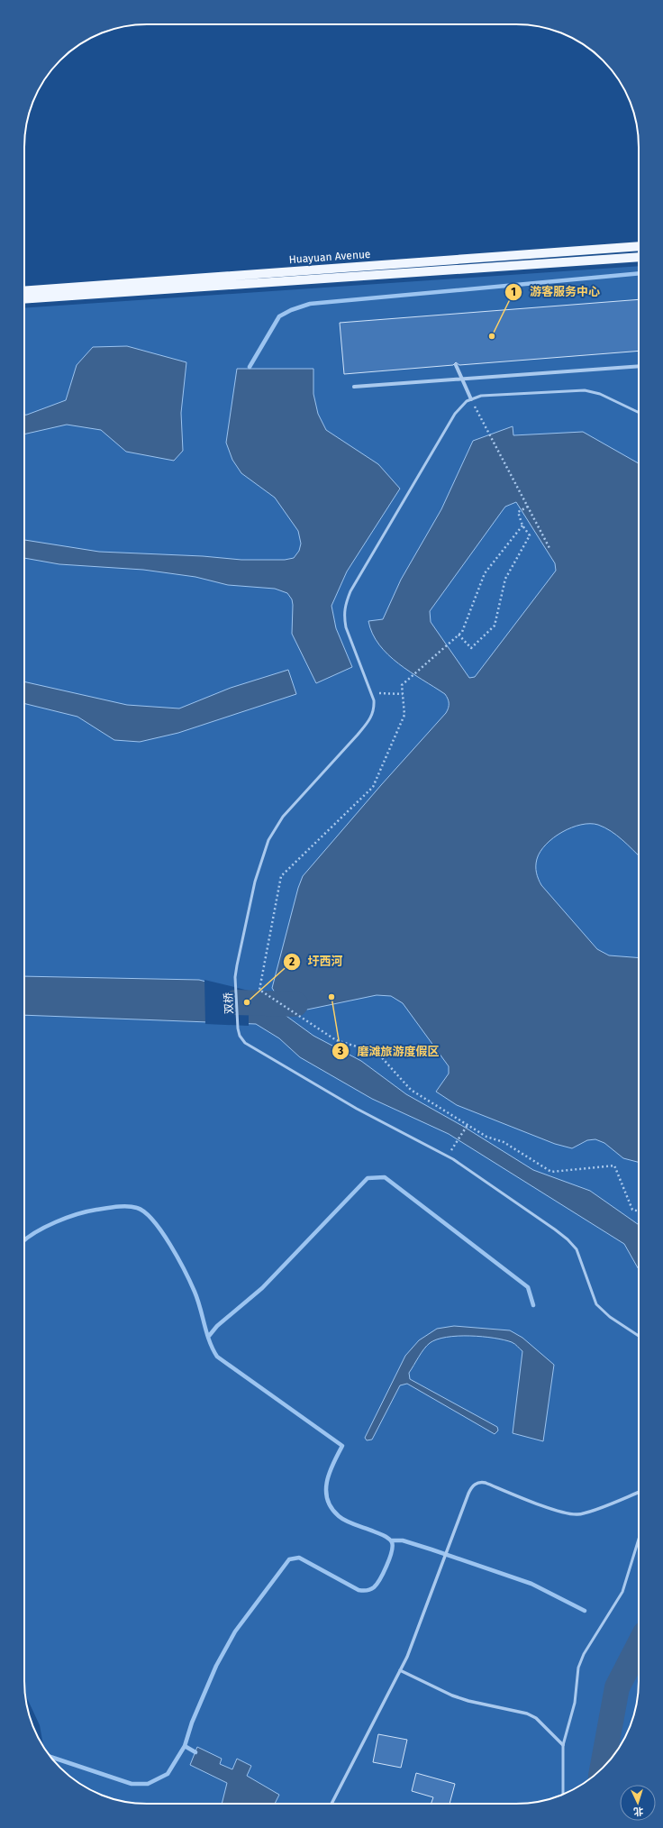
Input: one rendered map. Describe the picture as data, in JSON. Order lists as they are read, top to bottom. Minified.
{"streets":{"main road":["Huayuan Avenue"],"lane":["双桥"]},"places":["游客服务中心","磨滩旅游度假区","圩西河"],"north":"bottom"}
